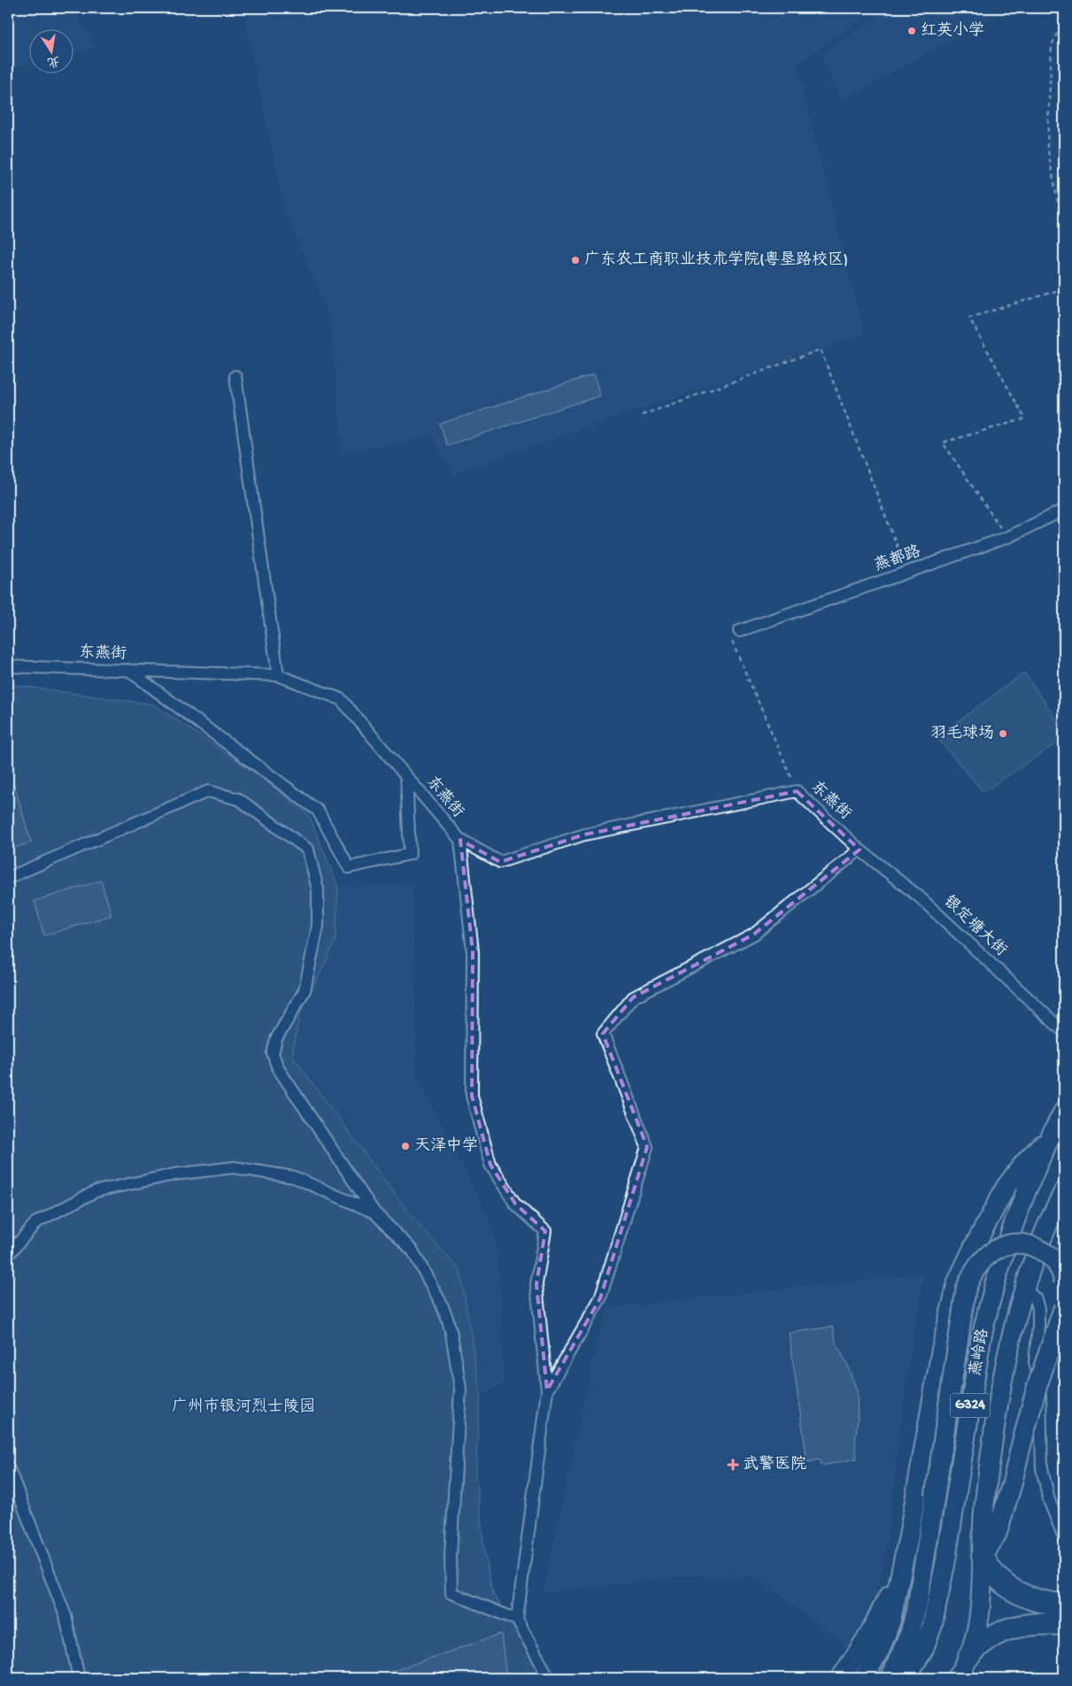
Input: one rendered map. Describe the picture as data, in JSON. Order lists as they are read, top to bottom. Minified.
{"streets":{"highway":["燕岭路","G324"],"street":["燕都路","东燕街","银定塘大街"]},"crossings":[["东燕街","银定塘大街"]],"parks":["广州市银河烈士陵园"],"places":{"other":["红英小学","广东农工商职业技术学院(粤垦路校区)","羽毛球场","天泽中学"],"health":["武警医院"]},"north":"bottom"}
